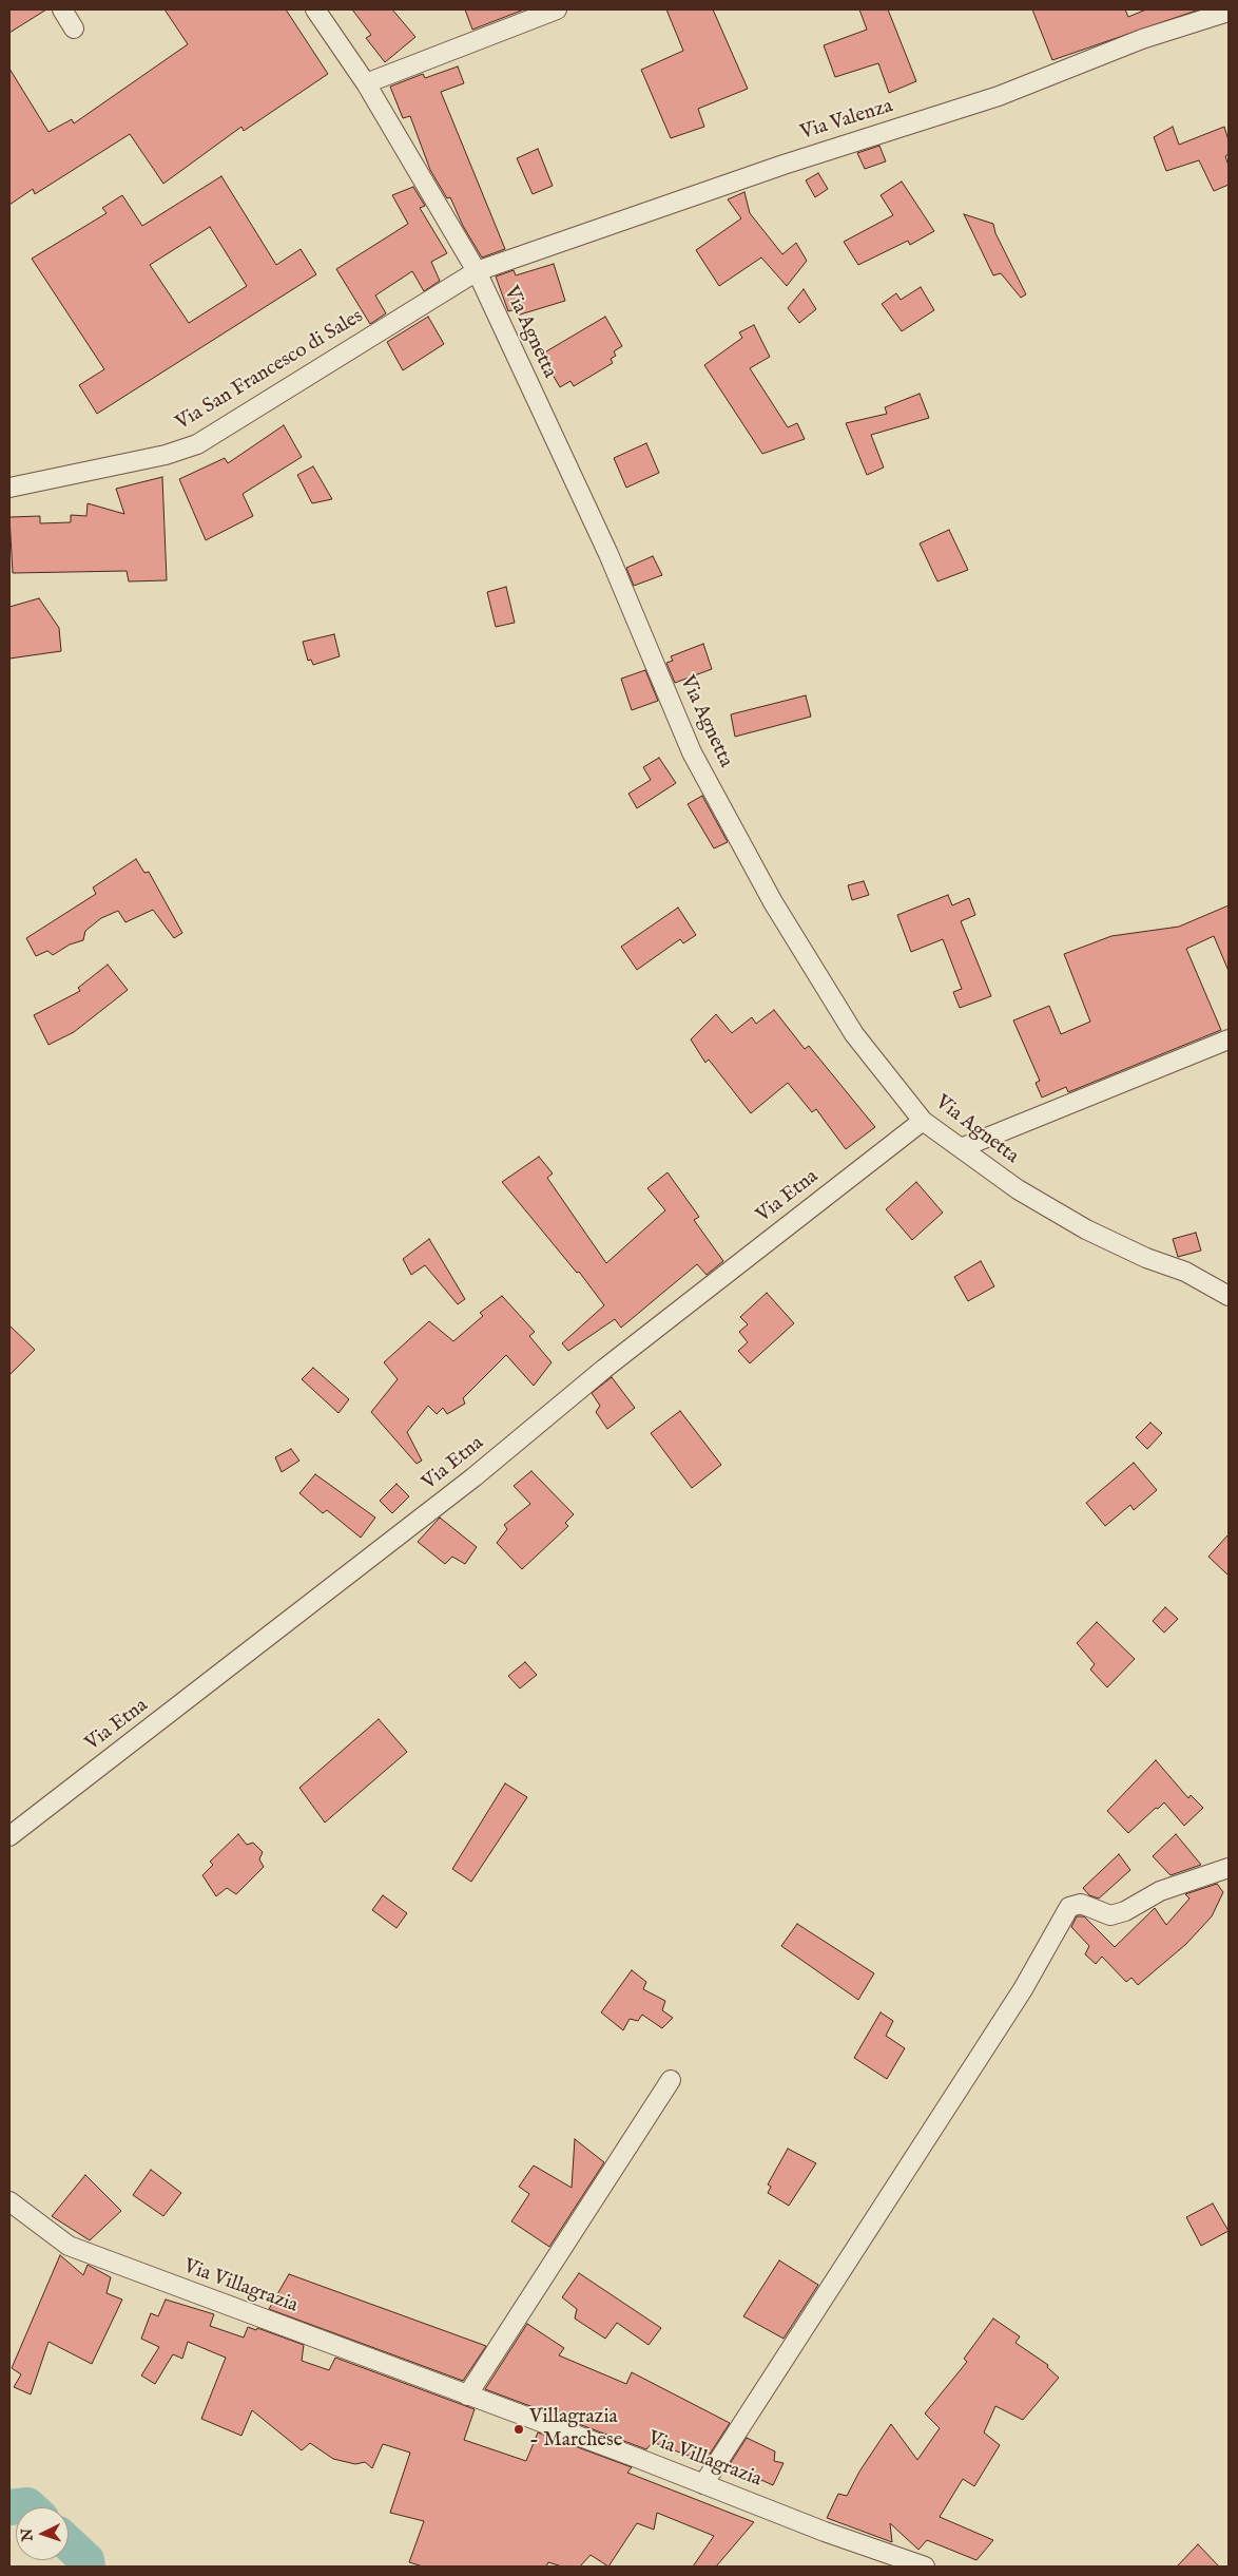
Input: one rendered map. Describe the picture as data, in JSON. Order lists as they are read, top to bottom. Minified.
{"streets":{"street":["Via Valenza","Via Agnetta","Via San Francesco di Sales","Via Etna","Via Villagrazia"]},"crossings":[["Via Valenza","Via Agnetta"],["Via Valenza","Via San Francesco di Sales"],["Via Agnetta","Via San Francesco di Sales"],["Via Agnetta","Via Etna"]],"places":["Villagrazia - Marchese"],"north":"left"}
